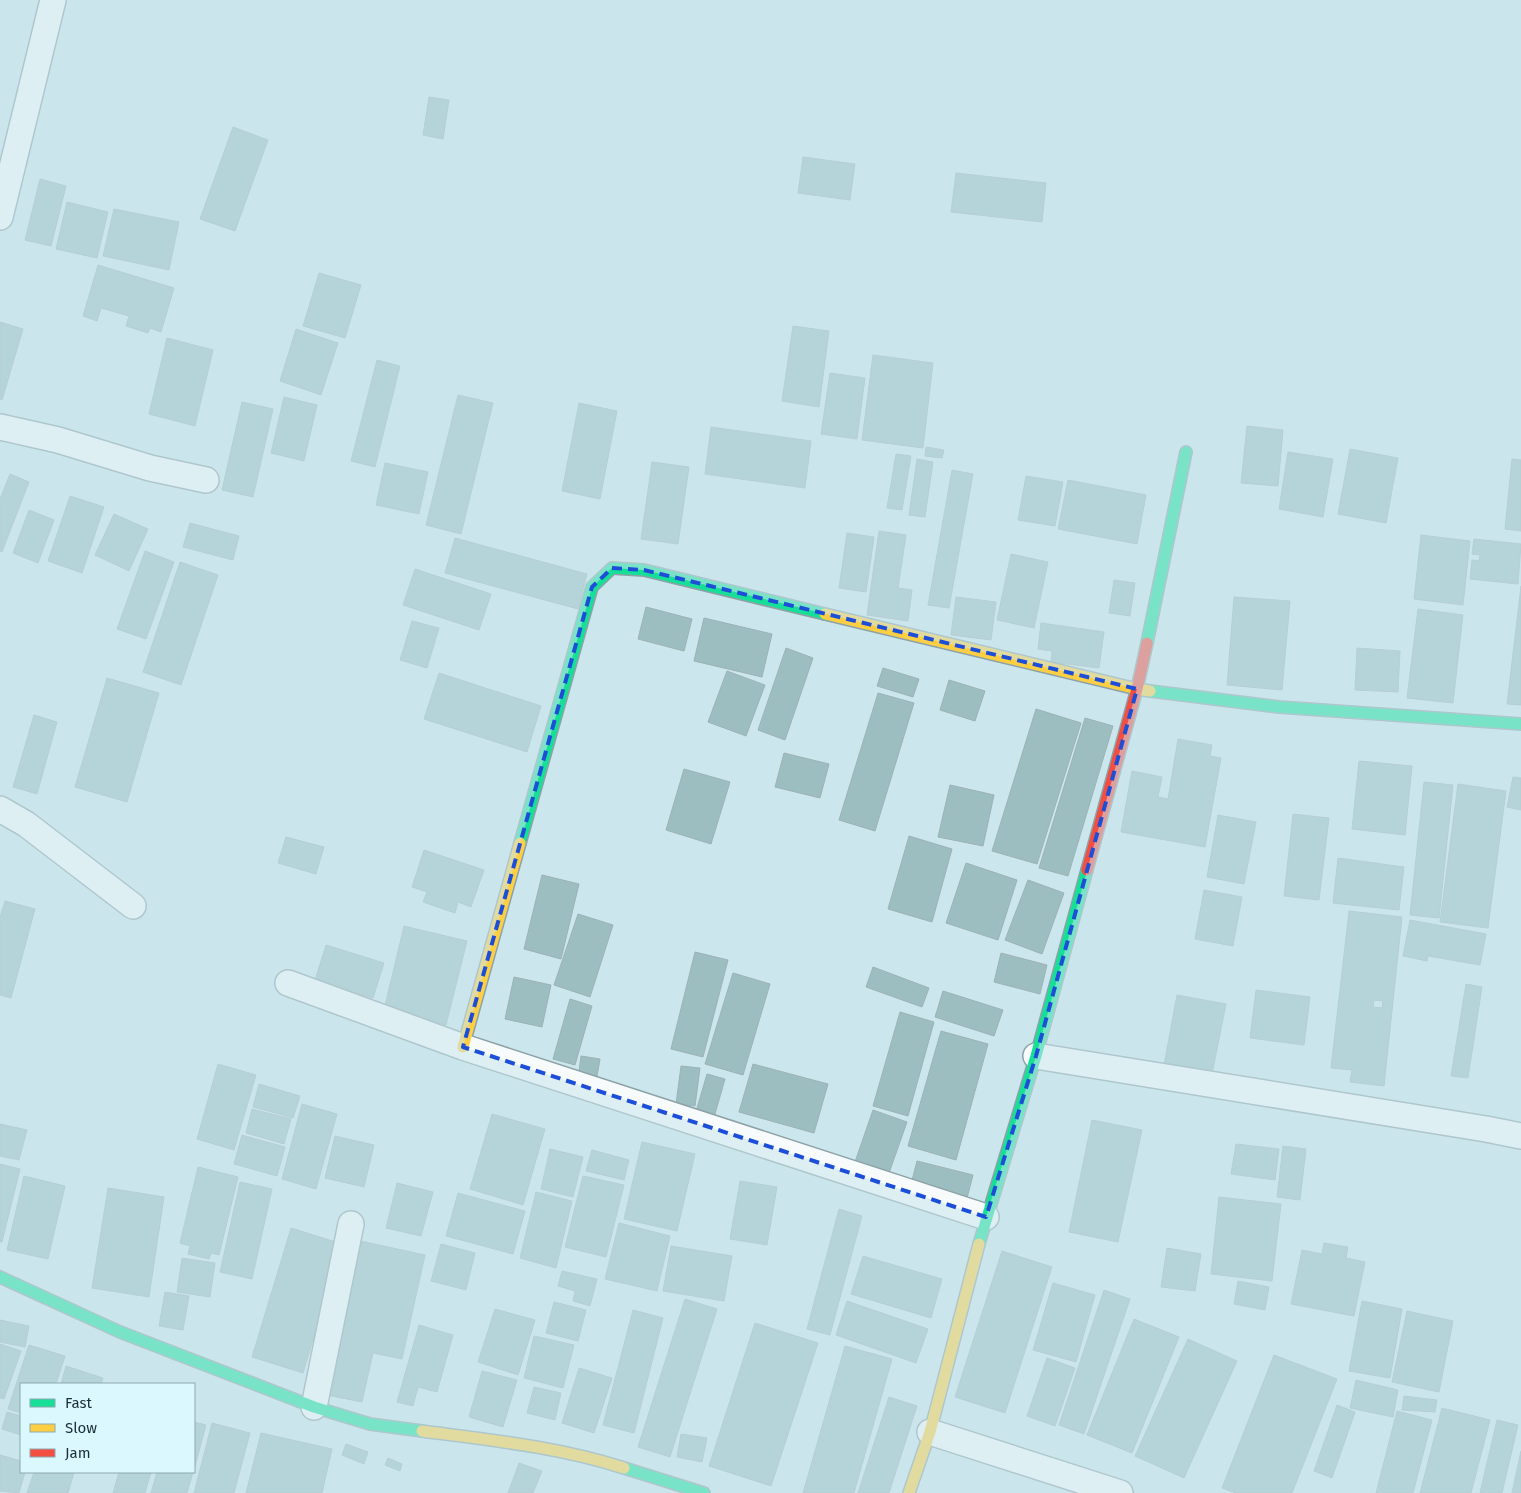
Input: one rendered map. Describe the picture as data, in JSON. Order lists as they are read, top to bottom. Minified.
{"legend":["Fast","Slow","Jam"]}
